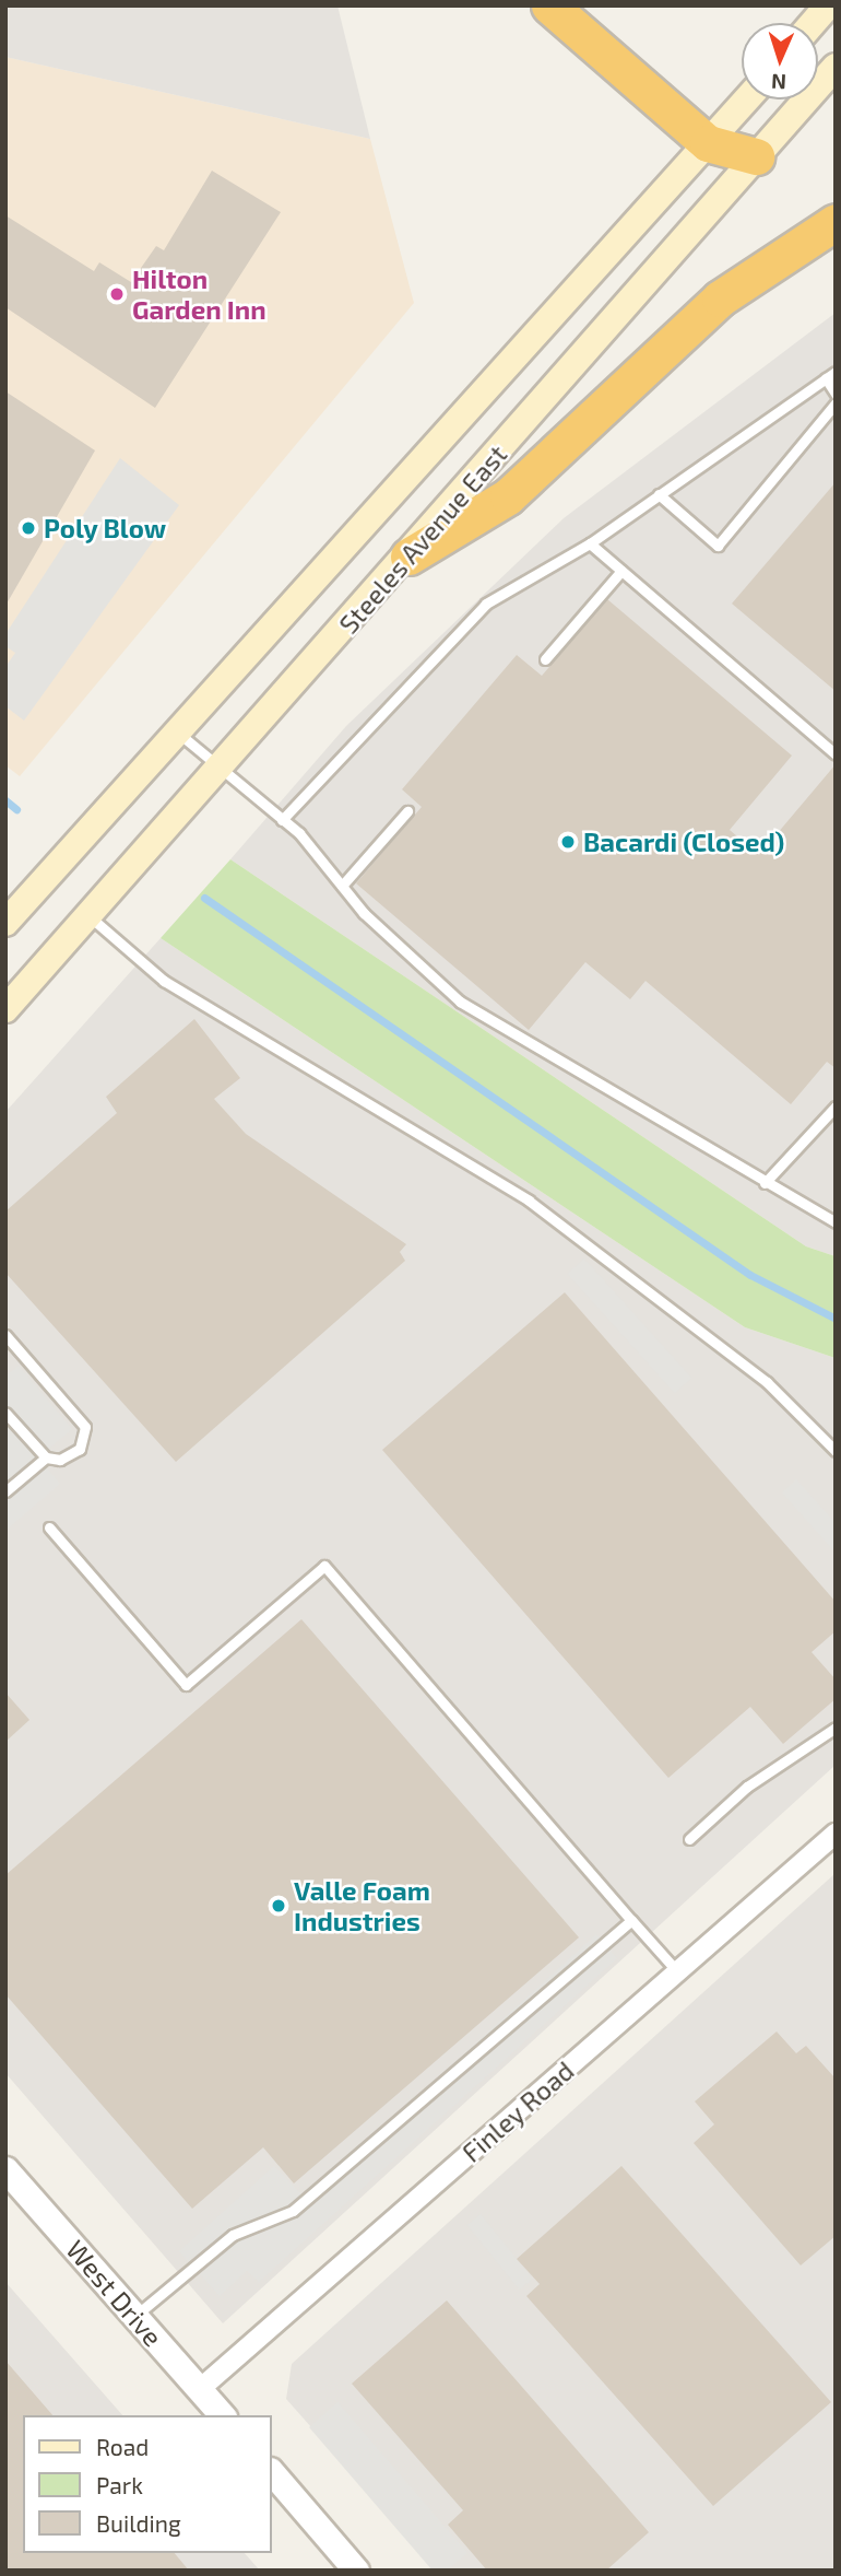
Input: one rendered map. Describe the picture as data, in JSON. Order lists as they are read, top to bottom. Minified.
{"streets":{"main road":["Steeles Avenue East"],"street":["Finley Road","West Drive"]},"crossings":[["Finley Road","West Drive"]],"places":["Hilton Garden Inn","Poly Blow","Bacardi (Closed)","Valle Foam Industries"],"legend":["Road","Park","Building"],"north":"bottom"}
